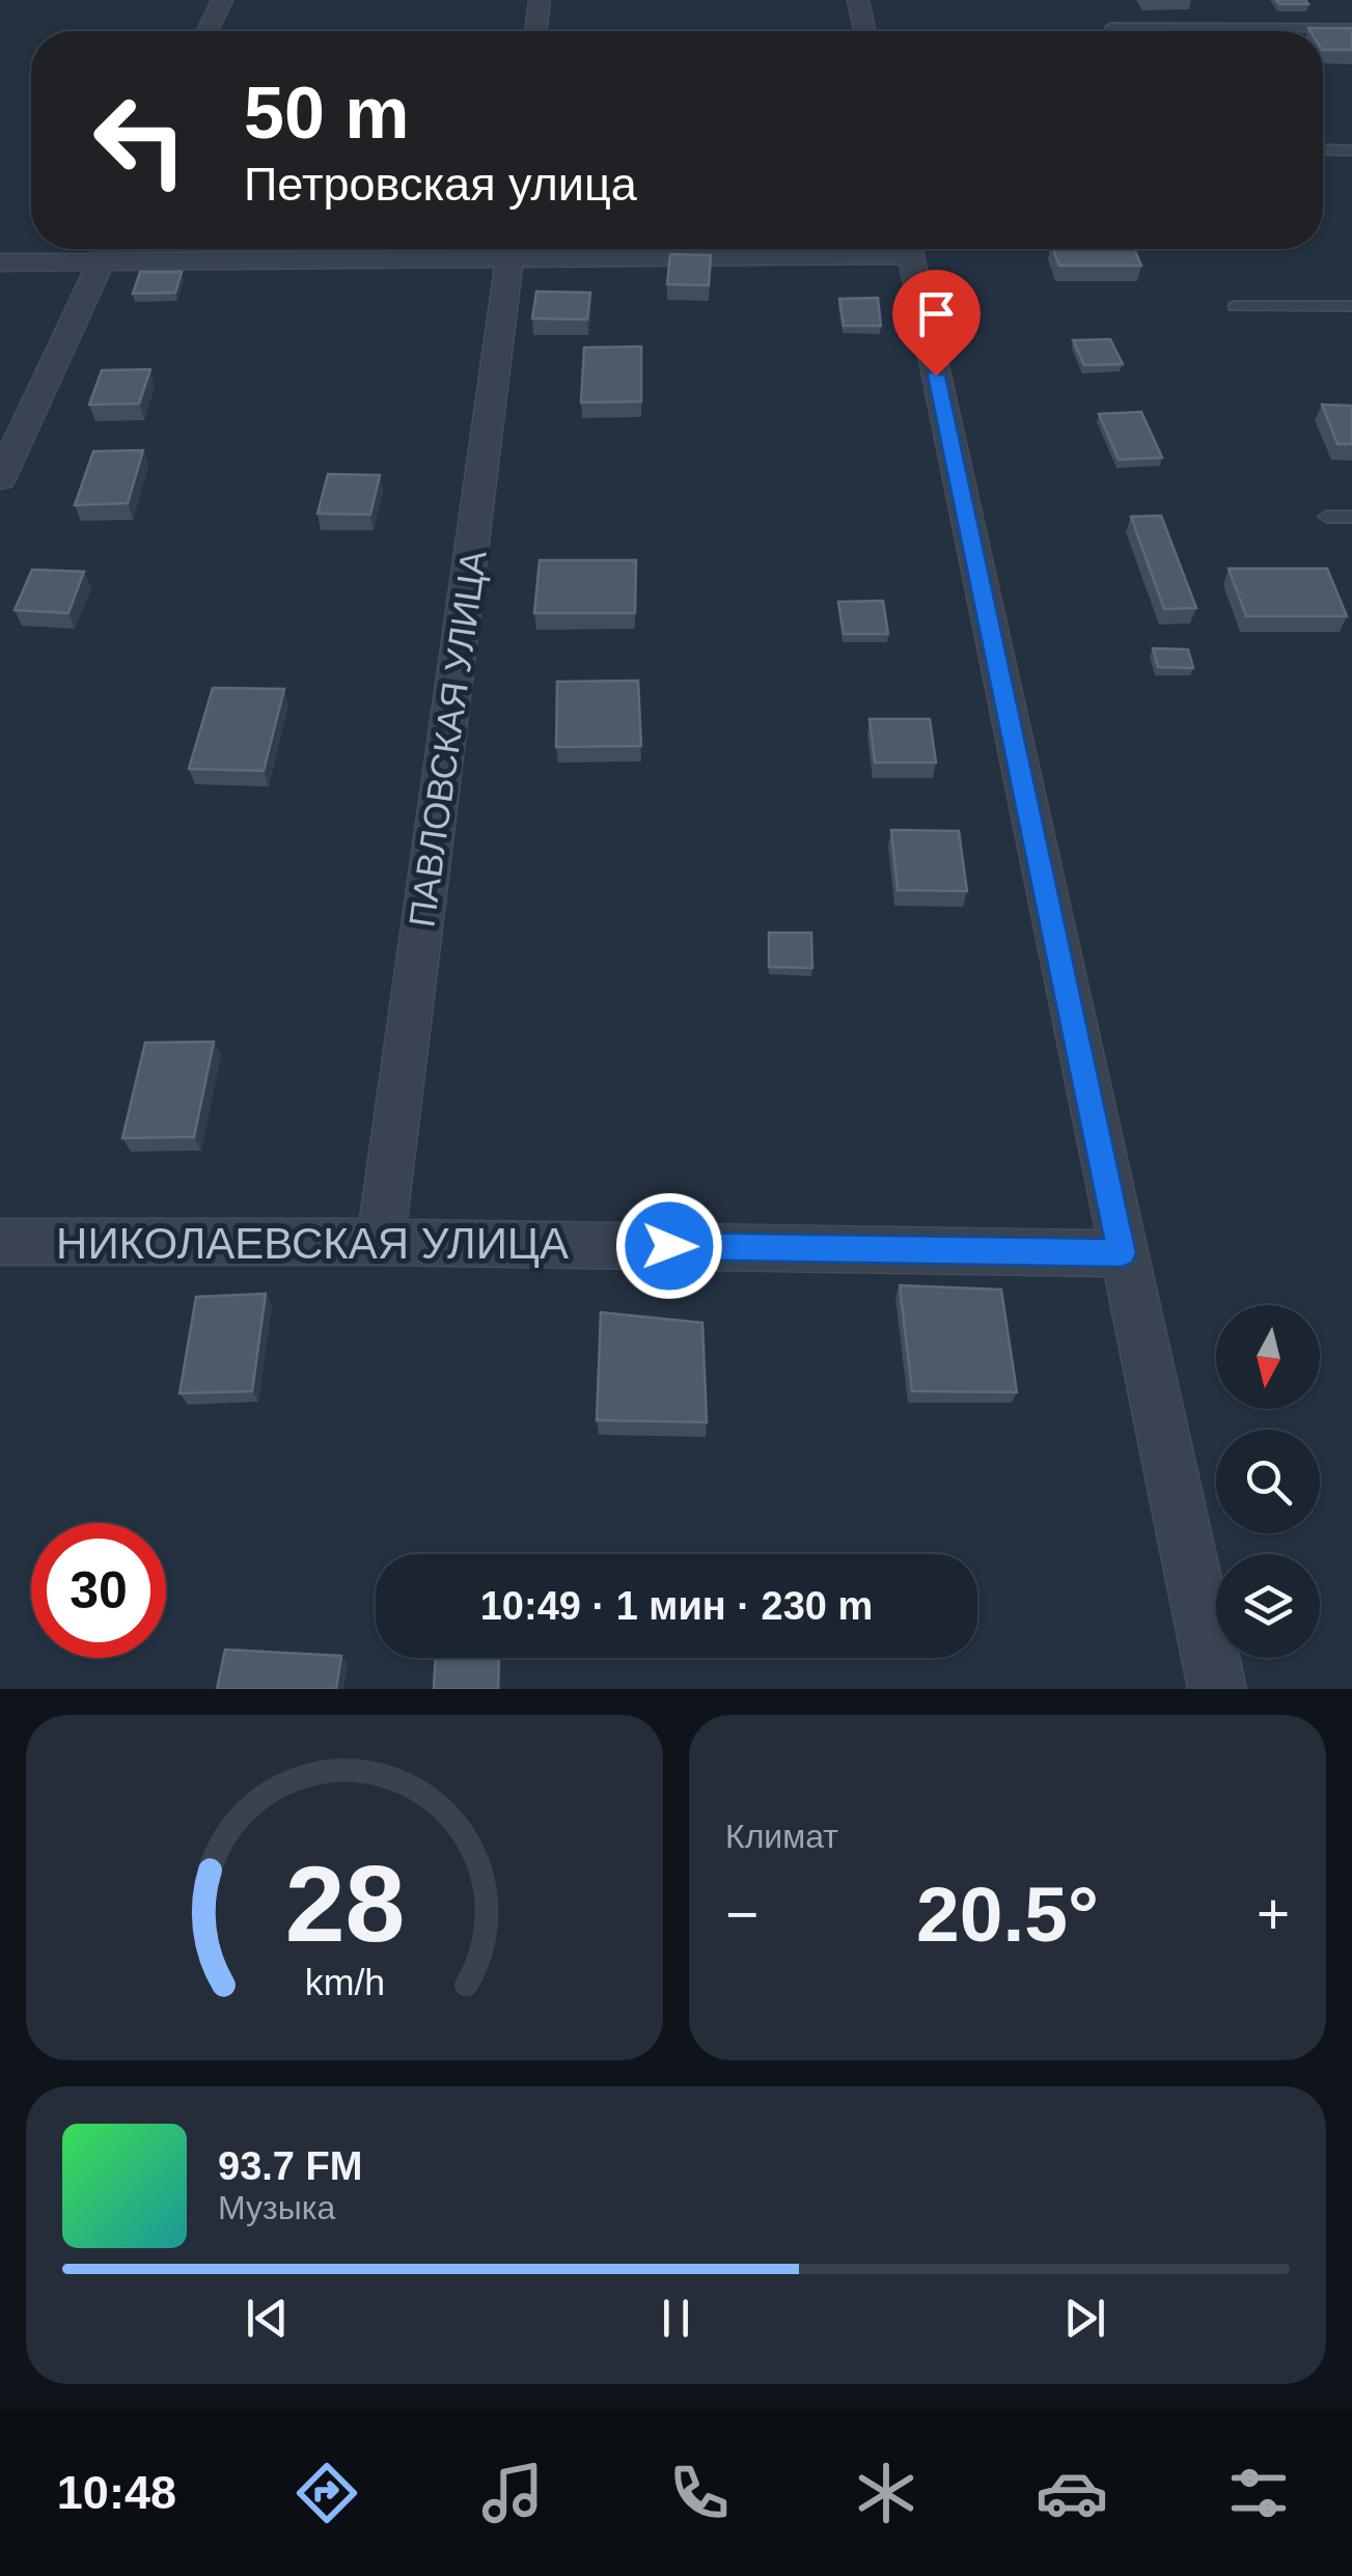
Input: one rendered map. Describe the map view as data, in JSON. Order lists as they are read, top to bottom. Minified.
{"streets":{"street":["ПАВЛОВСКАЯ УЛИЦА","НИКОЛАЕВСКАЯ УЛИЦА"]},"crossings":[["ПАВЛОВСКАЯ УЛИЦА","НИКОЛАЕВСКАЯ УЛИЦА"]],"north":"bottom","page":{"turn":["50 m","Петровская улица"],"limit":"30","trip":"10:49 · 1 мин · 230 m","tile":"Климат","heat":["−","20.5°","+"],"song":["93.7 FM","Музыка"],"tabs":"10:48","gauge":["28","km/h"]}}
